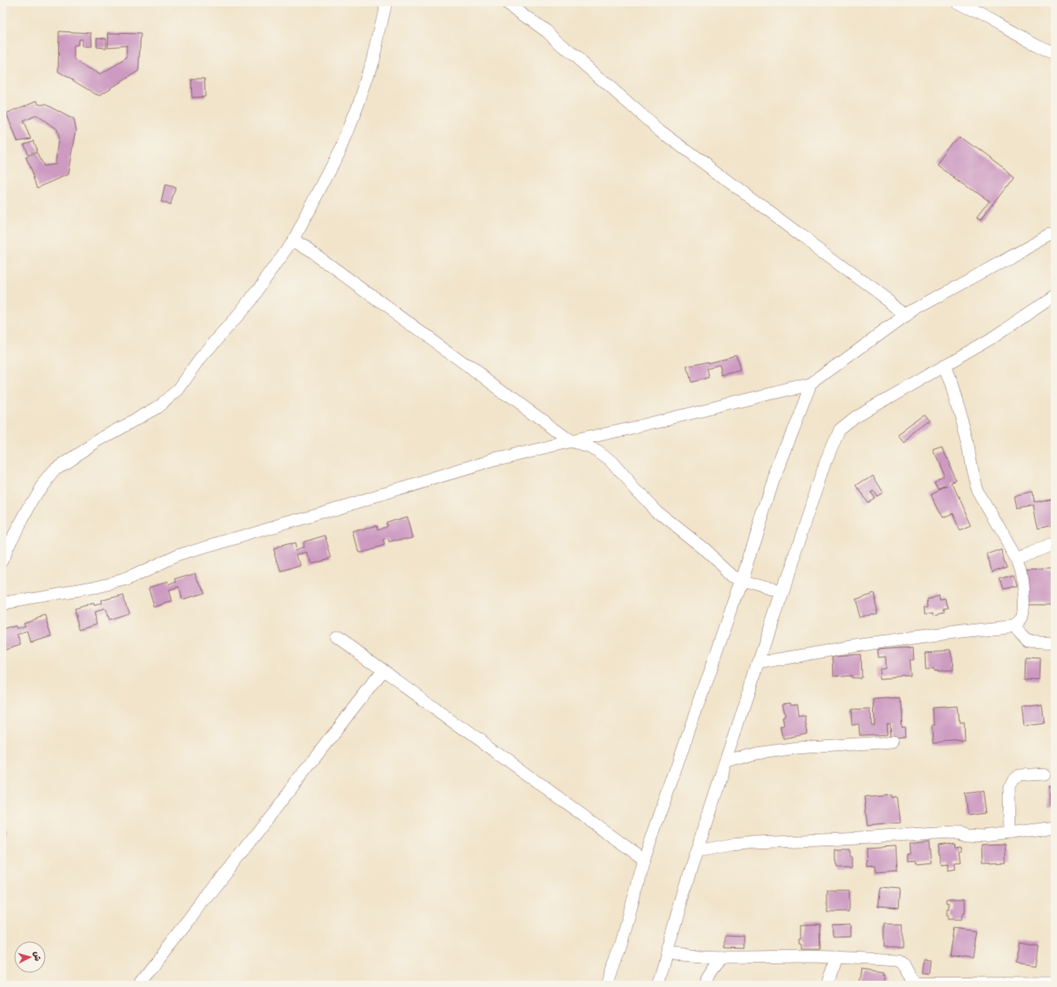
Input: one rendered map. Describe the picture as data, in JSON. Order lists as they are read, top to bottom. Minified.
{"north":"right"}
